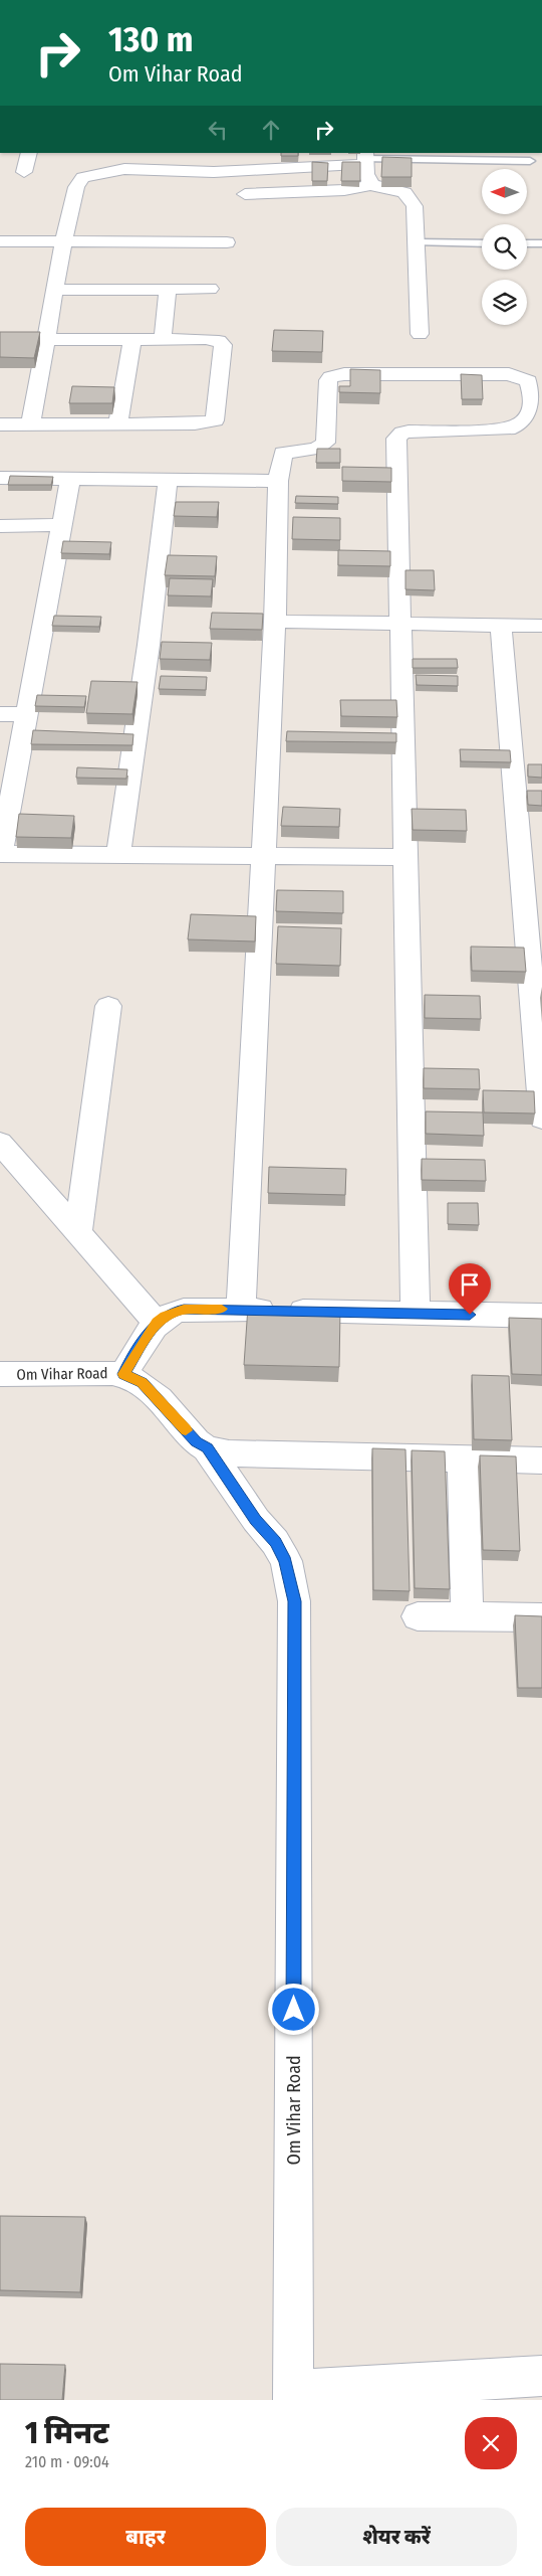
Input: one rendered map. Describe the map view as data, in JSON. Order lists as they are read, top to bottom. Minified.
{"streets":{"street":["Om Vihar Road"]},"north":"left","page":{"turn":["130 m","Om Vihar Road"],"heading":["1 मिनट","210 m · 09:04"],"buttons":["बाहर","शेयर करें"]}}
